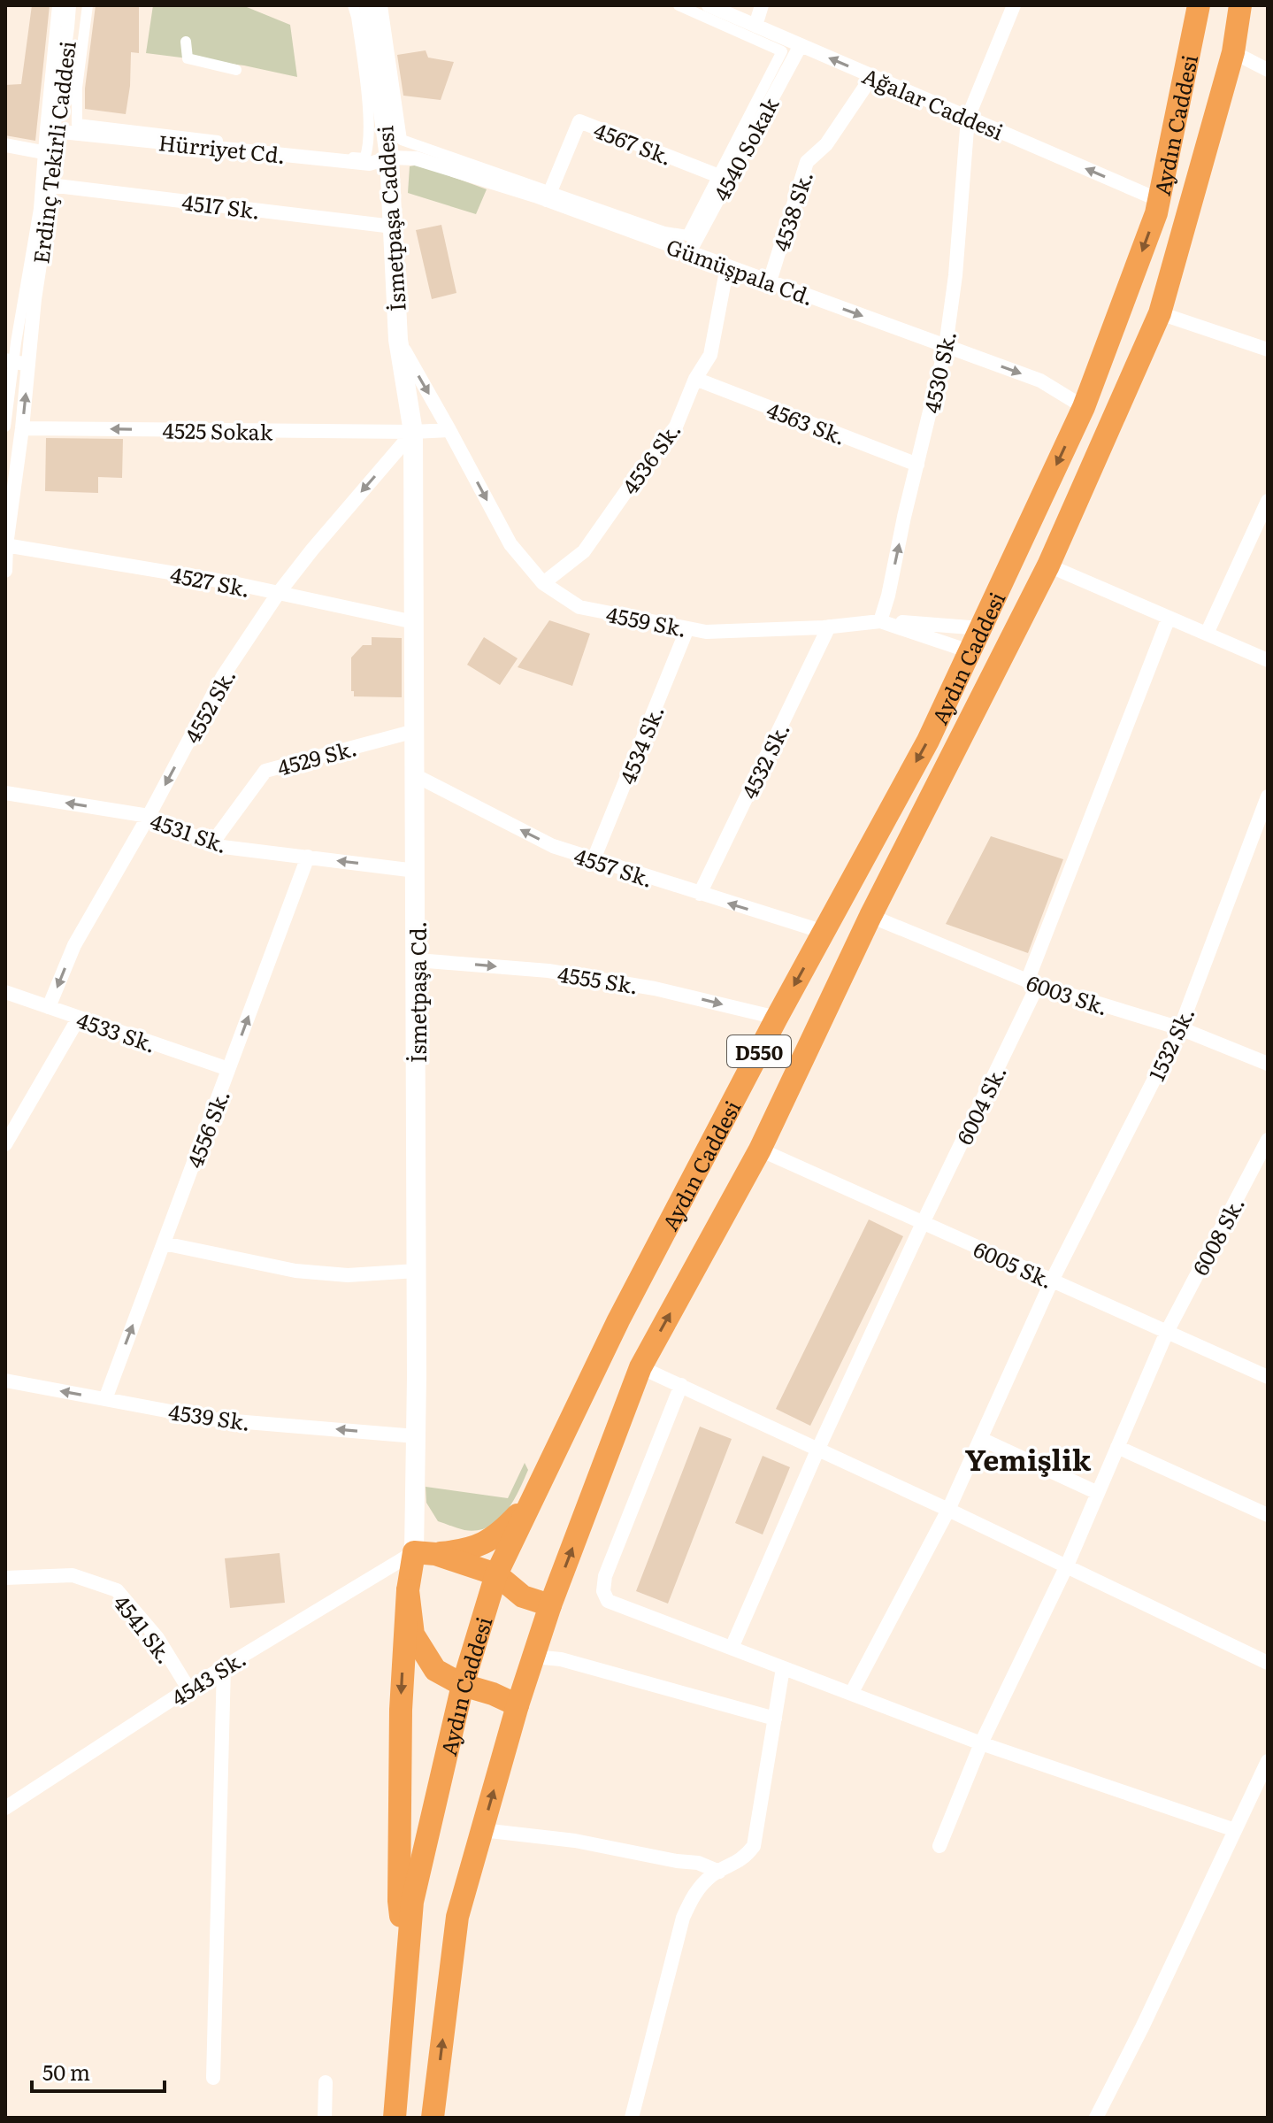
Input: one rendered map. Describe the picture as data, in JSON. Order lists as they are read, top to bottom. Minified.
{"streets":{"highway":["Aydın Caddesi","D550"],"main road":["İsmetpaşa Caddesi","İsmetpaşa Cd."],"street":["Ağalar Caddesi","4567 Sk.","Hürriyet Cd.","4540 Sokak","Erdinç Tekirli Caddesi","4517 Sk.","4538 Sk.","Gümüşpala Cd.","4530 Sk.","4563 Sk.","4525 Sokak","4536 Sk.","4527 Sk.","4559 Sk.","4552 Sk.","4534 Sk.","4529 Sk.","4532 Sk.","4531 Sk.","4557 Sk.","4555 Sk.","6003 Sk.","4533 Sk.","1532 Sk.","6004 Sk.","4556 Sk.","6008 Sk.","6005 Sk.","4539 Sk.","4541 Sk.","4543 Sk."]},"crossings":[["Ağalar Caddesi","Aydın Caddesi"],["Ağalar Caddesi","4540 Sokak"],["Ağalar Caddesi","4538 Sk."],["Ağalar Caddesi","4530 Sk."],["Aydın Caddesi","Gümüşpala Cd."],["Aydın Caddesi","4559 Sk."],["Aydın Caddesi","4557 Sk."],["Aydın Caddesi","4555 Sk."],["Aydın Caddesi","6003 Sk."],["Aydın Caddesi","6005 Sk."],["4567 Sk.","4540 Sokak"],["4567 Sk.","Gümüşpala Cd."],["Hürriyet Cd.","Erdinç Tekirli Caddesi"],["Hürriyet Cd.","İsmetpaşa Caddesi"],["Hürriyet Cd.","Gümüşpala Cd."],["4540 Sokak","Gümüşpala Cd."],["Erdinç Tekirli Caddesi","4517 Sk."],["Erdinç Tekirli Caddesi","4525 Sokak"],["Erdinç Tekirli Caddesi","4527 Sk."],["4517 Sk.","İsmetpaşa Caddesi"],["4538 Sk.","Gümüşpala Cd."],["İsmetpaşa Caddesi","Gümüşpala Cd."],["İsmetpaşa Caddesi","4525 Sokak"],["İsmetpaşa Caddesi","4559 Sk."],["İsmetpaşa Caddesi","4552 Sk."],["İsmetpaşa Caddesi","İsmetpaşa Cd."],["Gümüşpala Cd.","4530 Sk."],["Gümüşpala Cd.","4536 Sk."],["4530 Sk.","4563 Sk."],["4530 Sk.","4559 Sk."],["4563 Sk.","4536 Sk."],["4525 Sokak","4552 Sk."],["4525 Sokak","İsmetpaşa Cd."],["4536 Sk.","4559 Sk."],["4527 Sk.","4552 Sk."],["4527 Sk.","İsmetpaşa Cd."],["4559 Sk.","4534 Sk."],["4559 Sk.","4532 Sk."],["4552 Sk.","4531 Sk."],["4552 Sk.","İsmetpaşa Cd."],["4552 Sk.","4533 Sk."],["4534 Sk.","4557 Sk."],["4529 Sk.","4531 Sk."],["4529 Sk.","İsmetpaşa Cd."],["4532 Sk.","4557 Sk."],["4531 Sk.","İsmetpaşa Cd."],["4531 Sk.","4556 Sk."],["4557 Sk.","İsmetpaşa Cd."],["4555 Sk.","İsmetpaşa Cd."],["İsmetpaşa Cd.","4539 Sk."],["İsmetpaşa Cd.","4543 Sk."],["6003 Sk.","1532 Sk."],["6003 Sk.","6004 Sk."],["4533 Sk.","4556 Sk."],["1532 Sk.","6005 Sk."],["6004 Sk.","6005 Sk."],["4556 Sk.","4539 Sk."],["6008 Sk.","6005 Sk."],["4541 Sk.","4543 Sk."]],"one_way":["Ağalar Caddesi","Gümüşpala Cd.","4525 Sokak","4559 Sk.","4552 Sk.","4531 Sk.","4557 Sk.","4555 Sk.","4556 Sk.","4539 Sk."],"districts":["Yemişlik"],"scale_bar":"50 m"}
